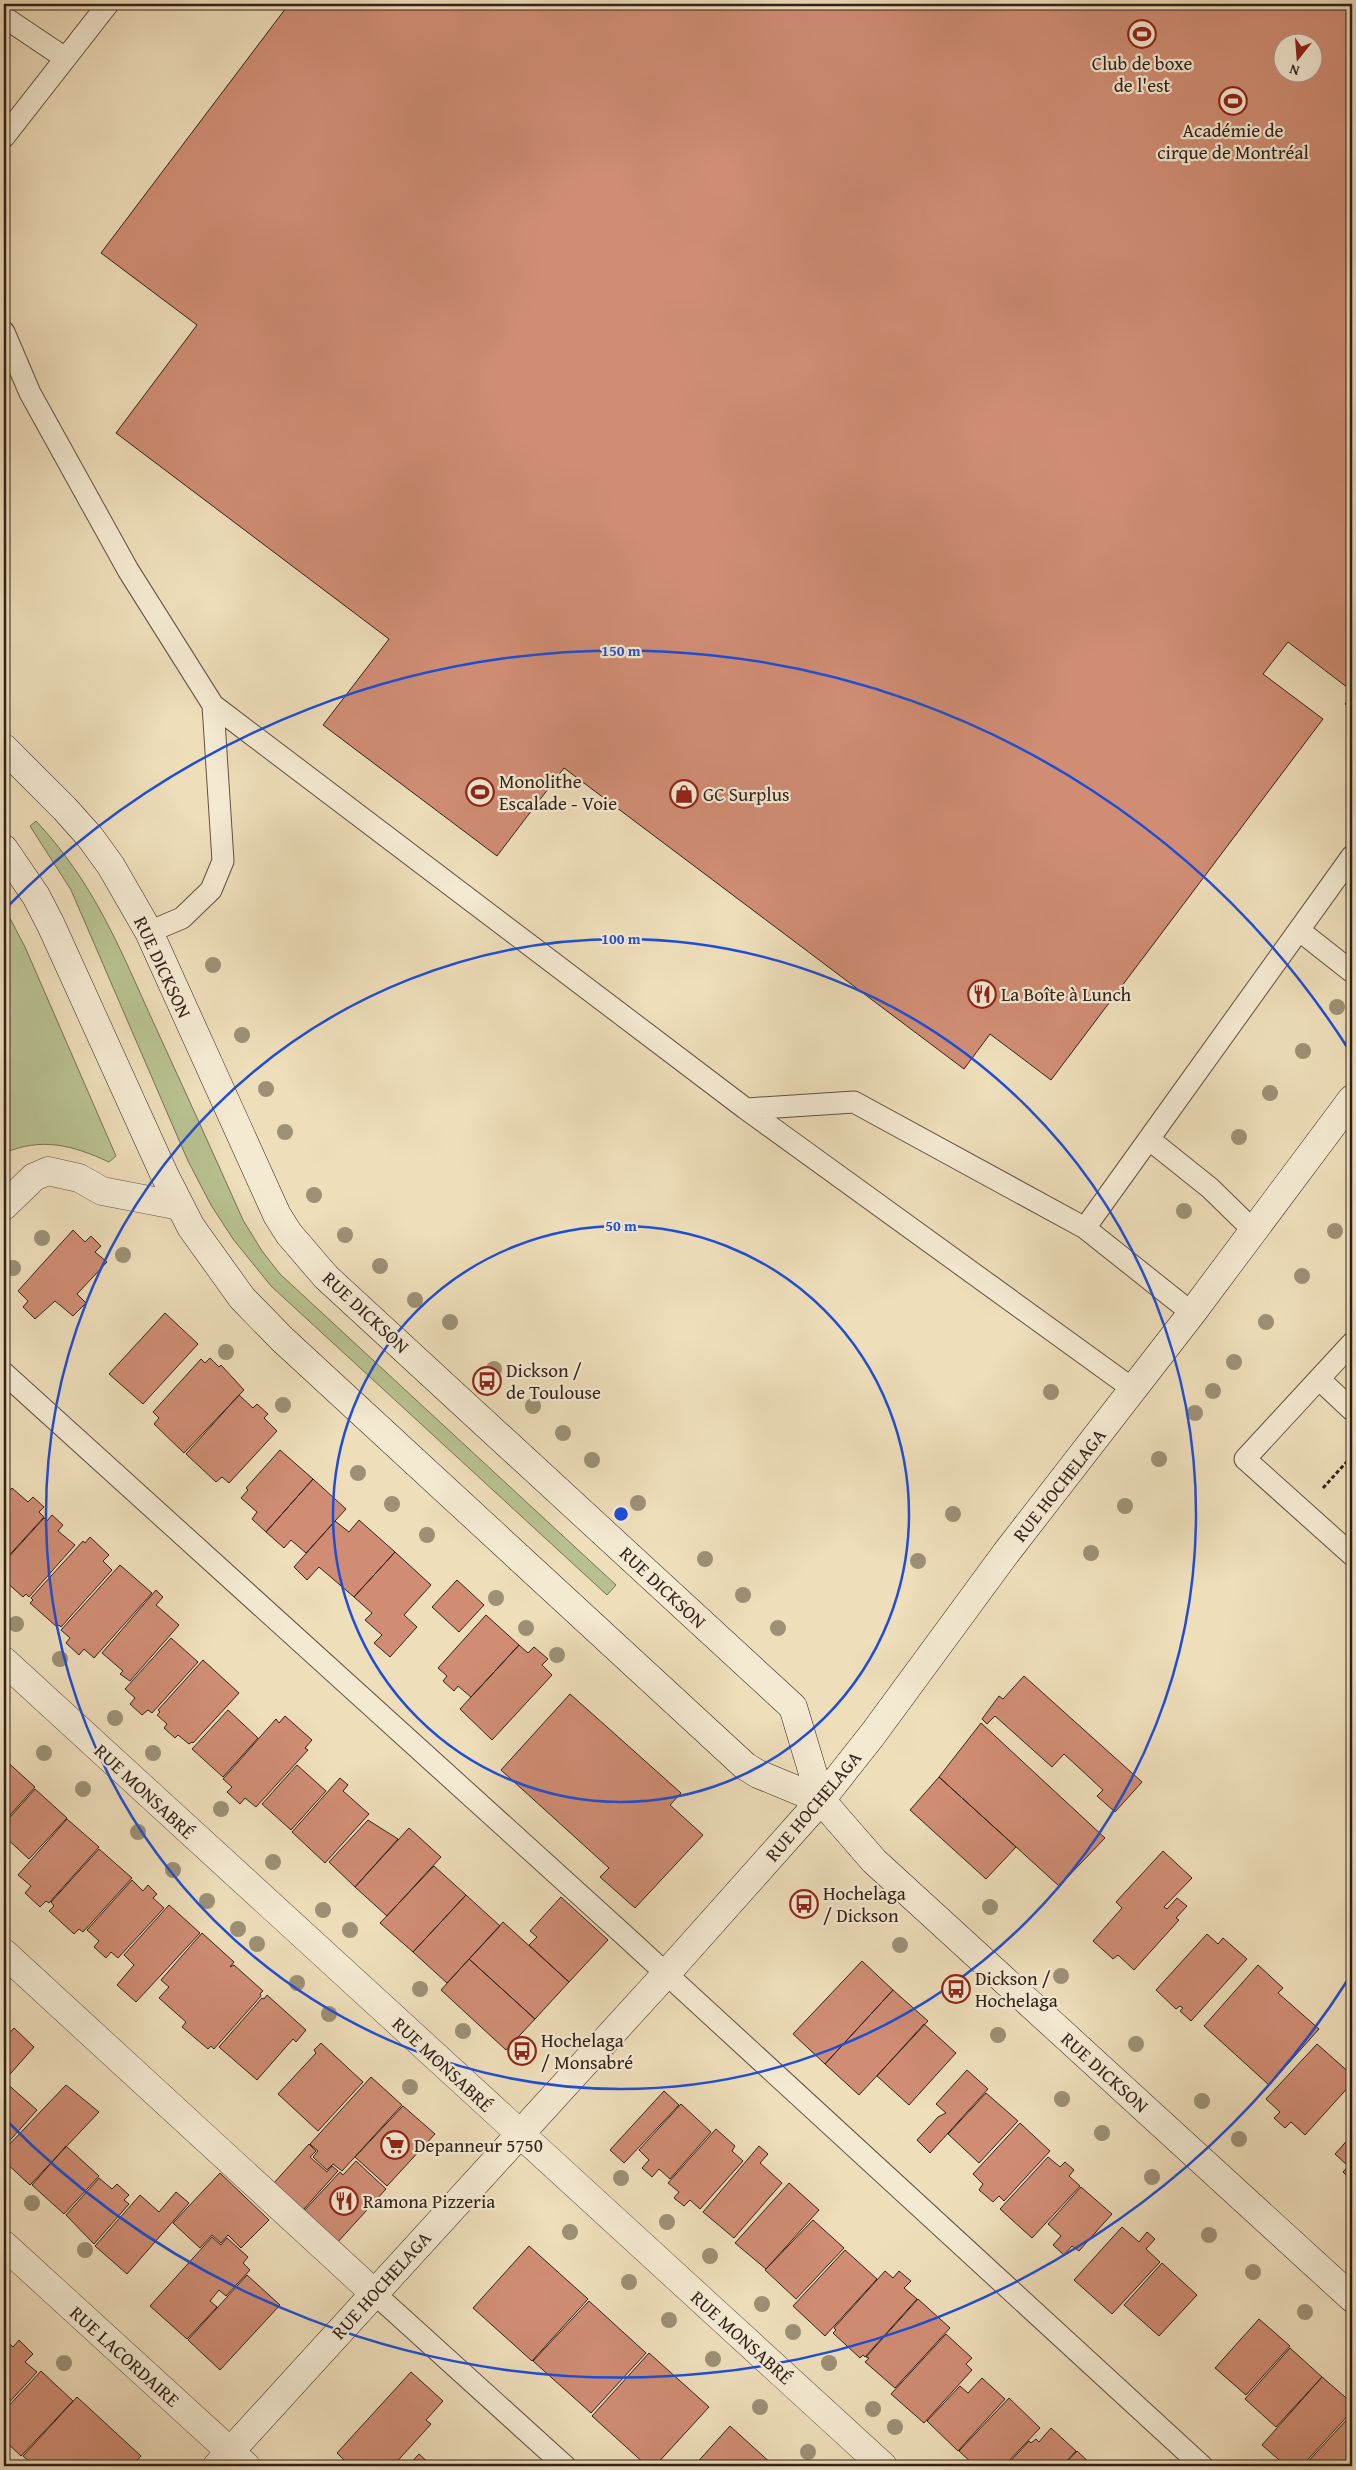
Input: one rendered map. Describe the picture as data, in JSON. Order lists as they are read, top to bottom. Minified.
{"streets":{"main road":["RUE DICKSON","RUE HOCHELAGA","RUE MONSABRÉ","RUE LACORDAIRE"]},"crossings":[["RUE DICKSON","RUE HOCHELAGA"],["RUE HOCHELAGA","RUE MONSABRÉ"],["RUE HOCHELAGA","RUE LACORDAIRE"]],"places":{"sports":["Club de boxe de l'est","Académie de cirque de Montréal","Monolithe Escalade - Voie"],"shop":["GC Surplus"],"restaurant":["La Boîte à Lunch","Ramona Pizzeria"],"bus stop":["Dickson / de Toulouse","Hochelaga / Dickson","Dickson / Hochelaga","Hochelaga / Monsabré"],"supermarket":["Depanneur 5750"]},"north":"bottom","rings":["150 m","100 m","50 m"]}
